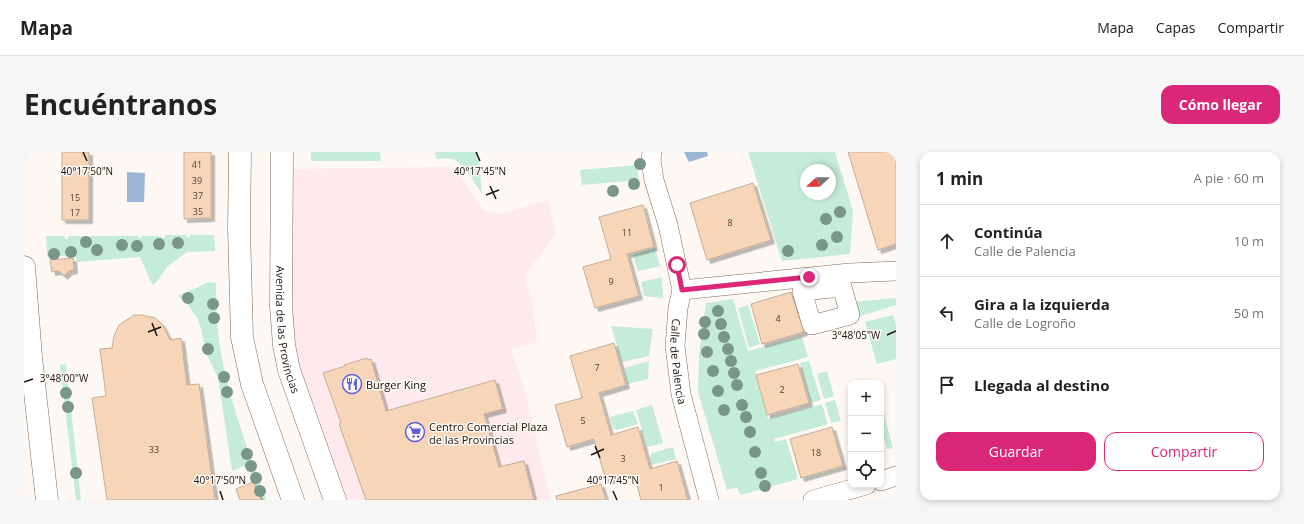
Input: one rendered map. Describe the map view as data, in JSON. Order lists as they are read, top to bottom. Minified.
{"streets":{"main road":["Avenida de las Provincias"],"street":["Calle de Palencia"]},"places":{"restaurant":["Burger King"],"supermarket":["Centro Comercial Plaza de las Provincias"]},"house_numbers":["41","39","37","15","35","17","8","11","9","4","7","2","5","33","18","3","1"],"north":"left","page":{"header":"Mapa","nav":["Mapa","Capas","Compartir"],"title":"Encuéntranos","buttons":["Cómo llegar",["Guardar","Compartir"]],"heading":["1 min","A pie · 60 m"],"list":[["Continúa","Calle de Palencia","10 m"],["Gira a la izquierda","Calle de Logroño","50 m"],"Llegada al destino"],"map_buttons":["+","−"]},"coordinates":["40°17'50\"N","40°17'45\"N","3°48'05\"W","3°48'00\"W"]}
